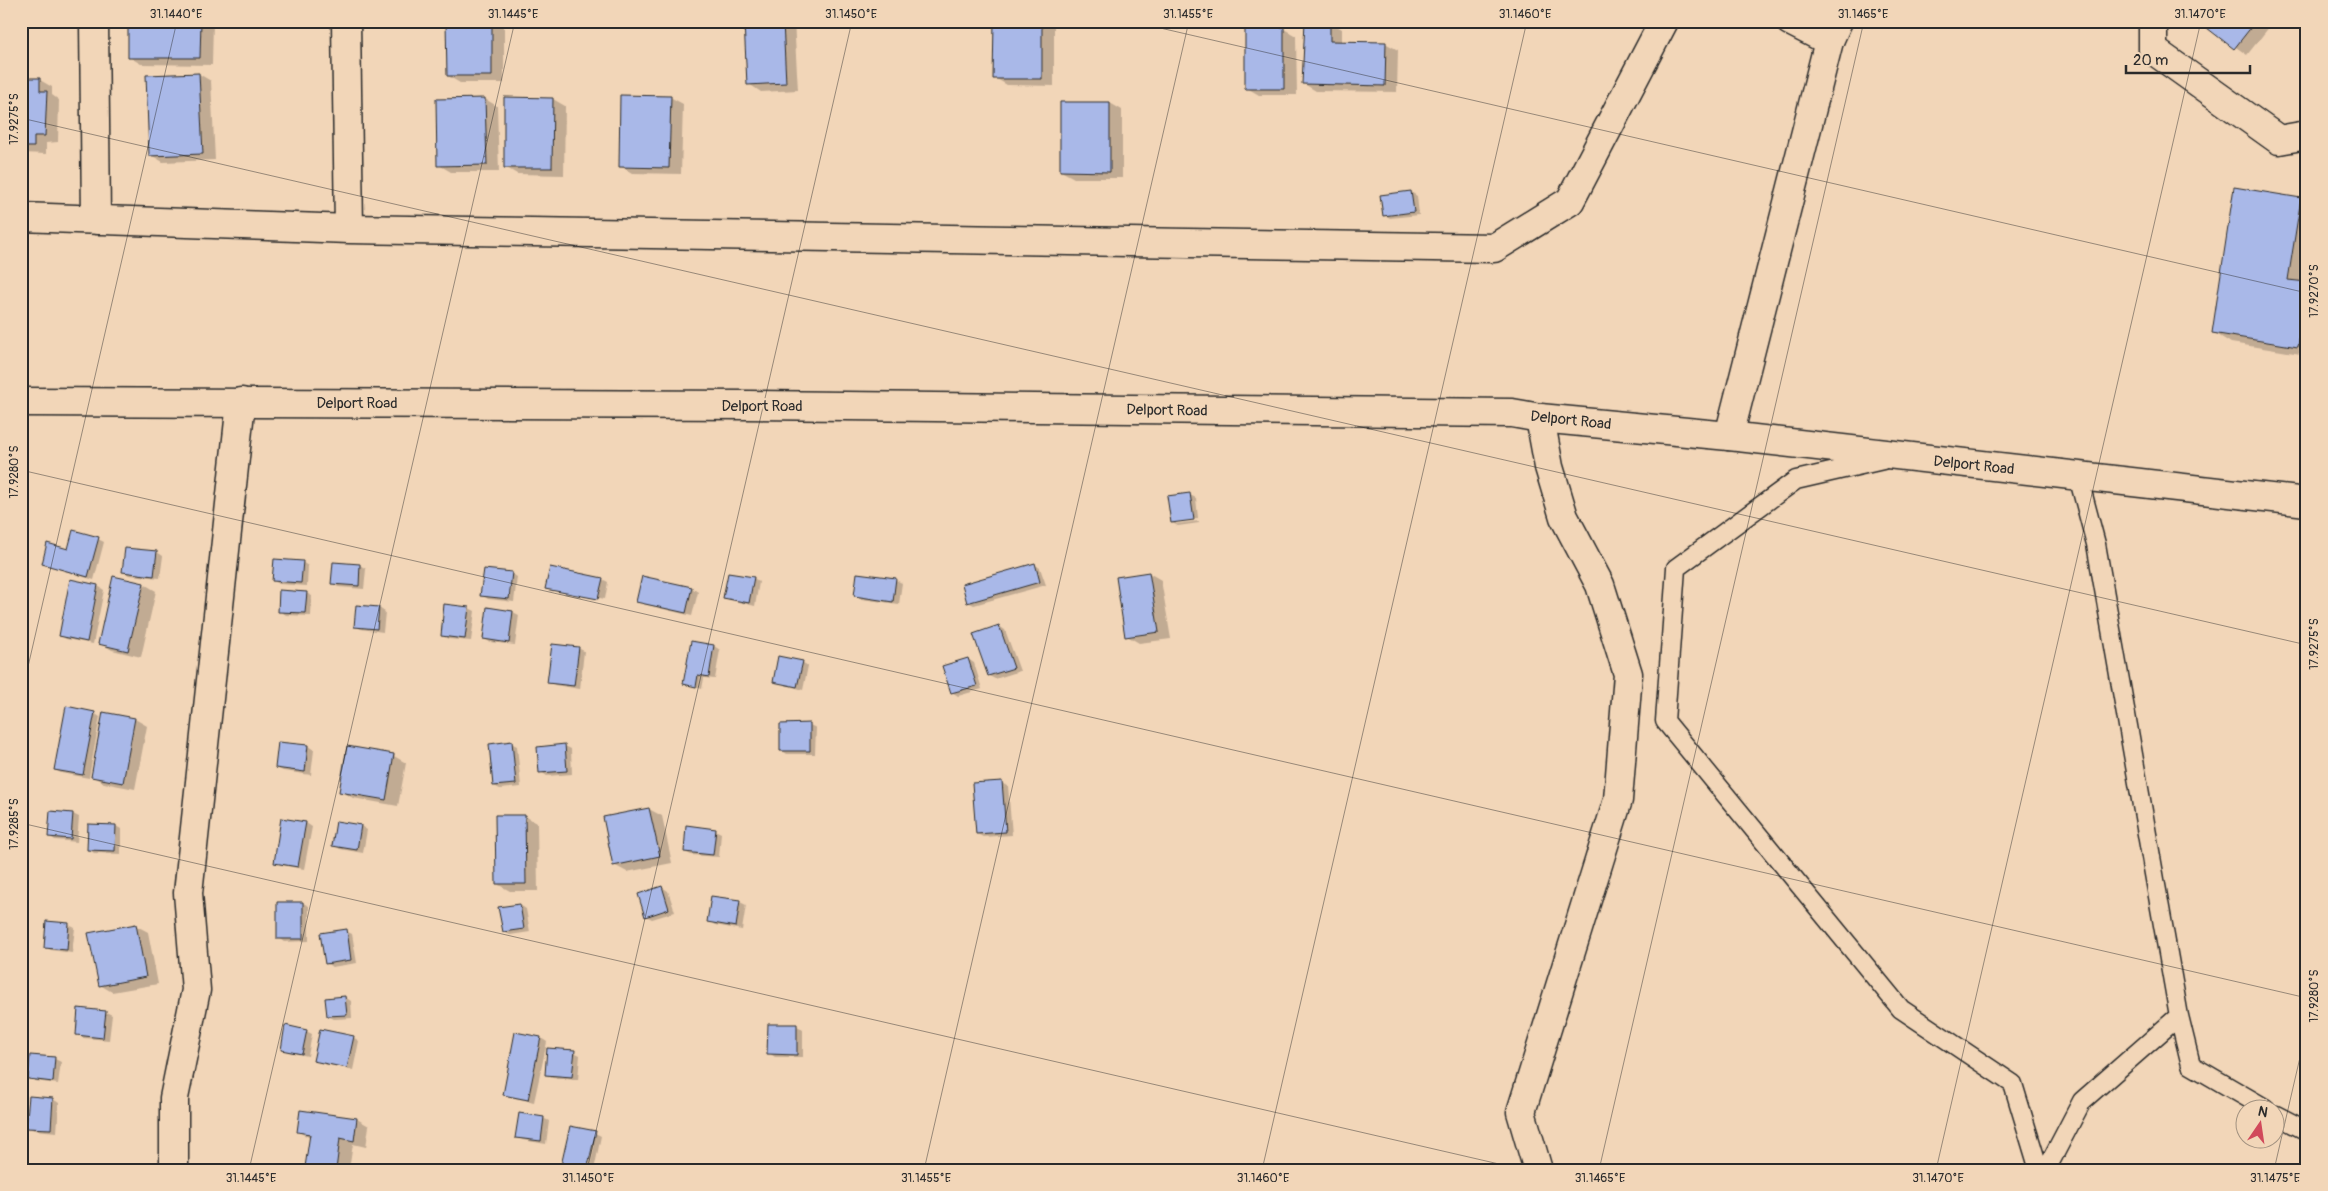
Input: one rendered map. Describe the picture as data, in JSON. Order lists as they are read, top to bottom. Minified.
{"streets":{"street":["Delport Road"]},"scale_bar":"20 m","north":"top","coordinates":["31.1440°E","31.1445°E","31.1450°E","31.1455°E","31.1460°E","31.1465°E","31.1470°E","17.9275°S","17.9270°S","17.9280°S","17.9285°S","31.1475°E"]}
